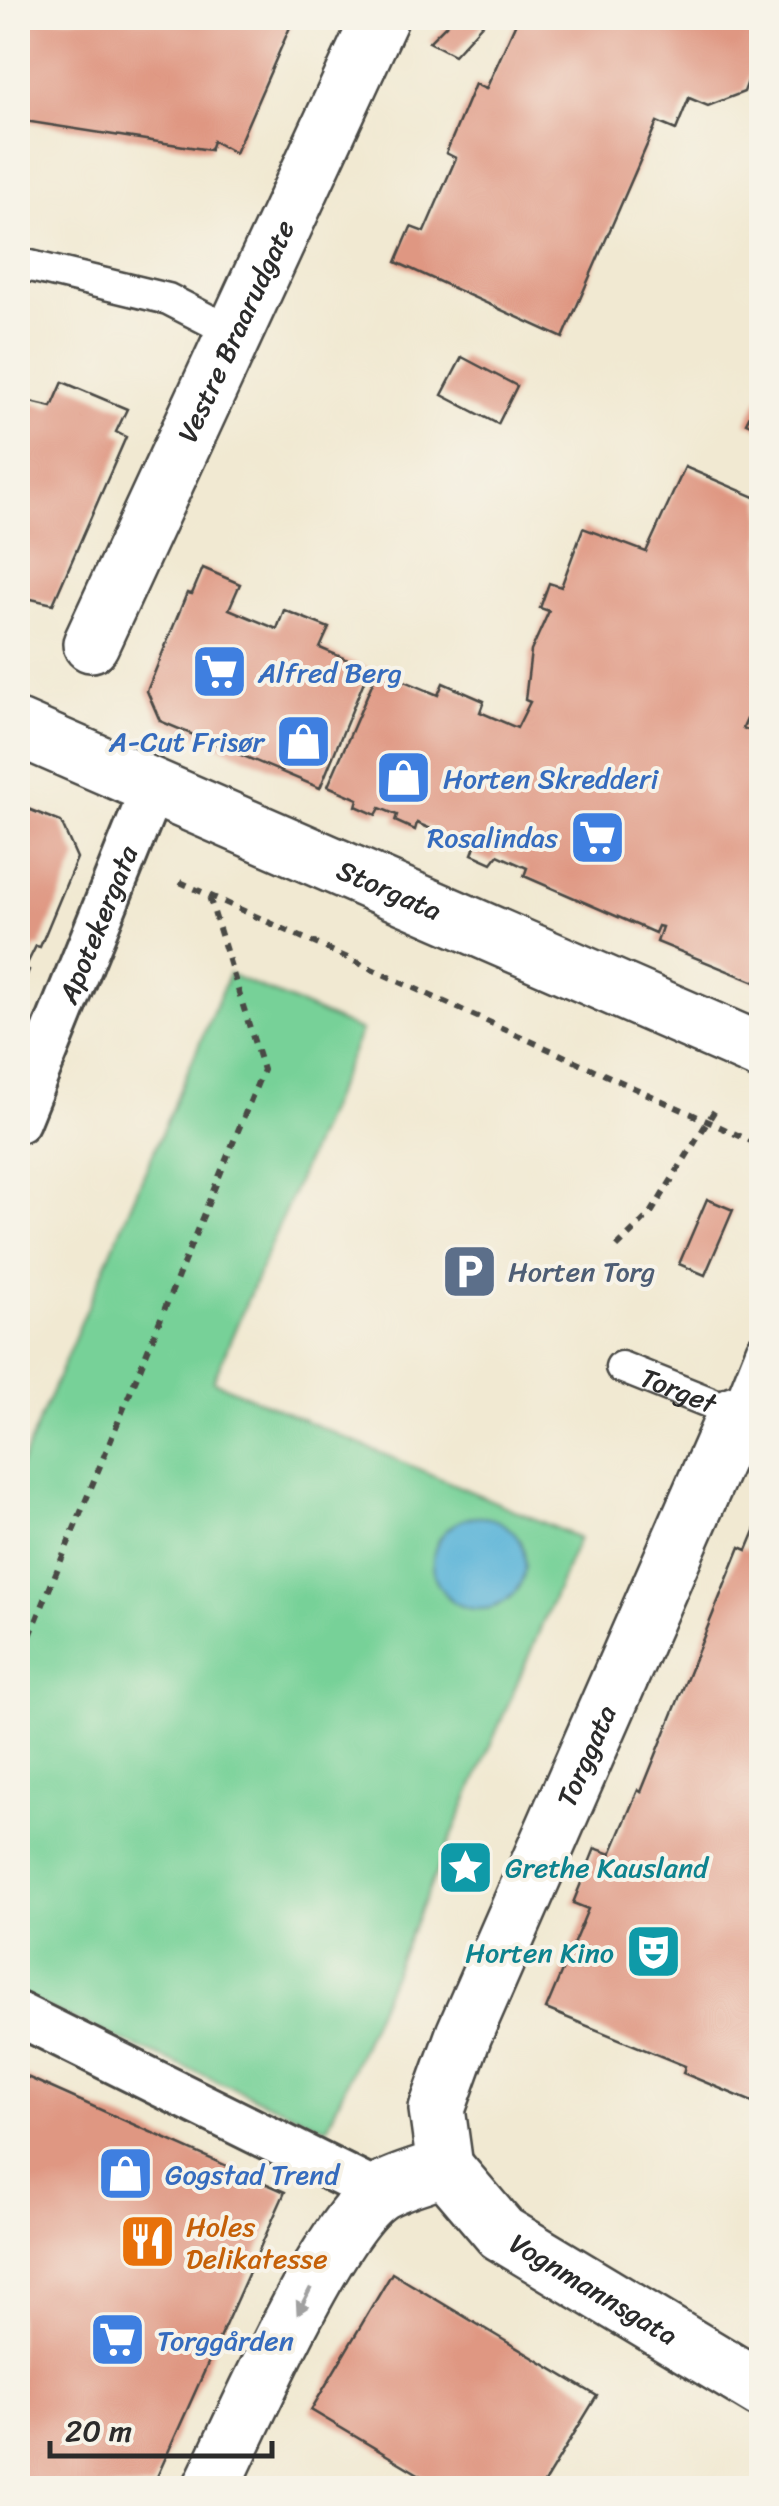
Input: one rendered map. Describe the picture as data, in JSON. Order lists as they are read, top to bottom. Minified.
{"streets":{"street":["Vestre Braarudgate","Storgata","Apotekergata","Torggata","Vognmannsgata"],"lane":["Torget"]},"crossings":[["Storgata","Apotekergata"],["Torget","Torggata"],["Torggata","Vognmannsgata"]],"places":{"supermarket":["Alfred Berg","Rosalindas","Torggården"],"shop":["A-Cut Frisør","Horten Skredderi","Gogstad Trend"],"parking":["Horten Torg"],"place":["Grethe Kausland"],"theatre":["Horten Kino"],"restaurant":["Holes Delikatesse"]},"scale_bar":"20 m"}
